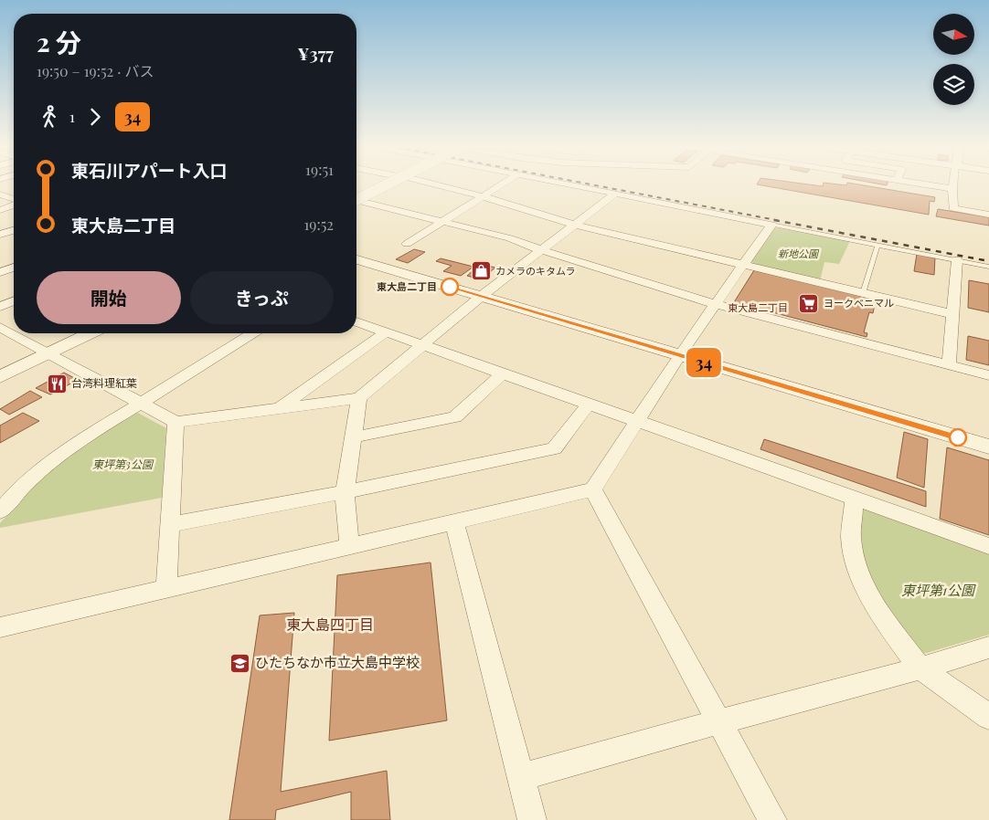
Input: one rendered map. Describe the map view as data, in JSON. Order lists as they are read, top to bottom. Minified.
{"districts":["東大島二丁目","東大島四丁目"],"parks":["新地公園","東坪第3公園","東坪第1公園"],"places":{"shop":["カメラのキタムラ"],"other":["東大島二丁目"],"supermarket":["ヨークベニマル"],"restaurant":["台湾料理紅葉"],"school or university":["ひたちなか市立大島中学校"]},"lines":["bus line 34"],"north":"right","page":{"on_map":"34","heading":["2 分","19:50 – 19:52 · バス","¥377"],"legs":["1","34"],"list":[{"name":"東石川アパート入口","value":"19:51"},{"name":"東大島二丁目","value":"19:52"}],"buttons":["開始","きっぷ"]}}
